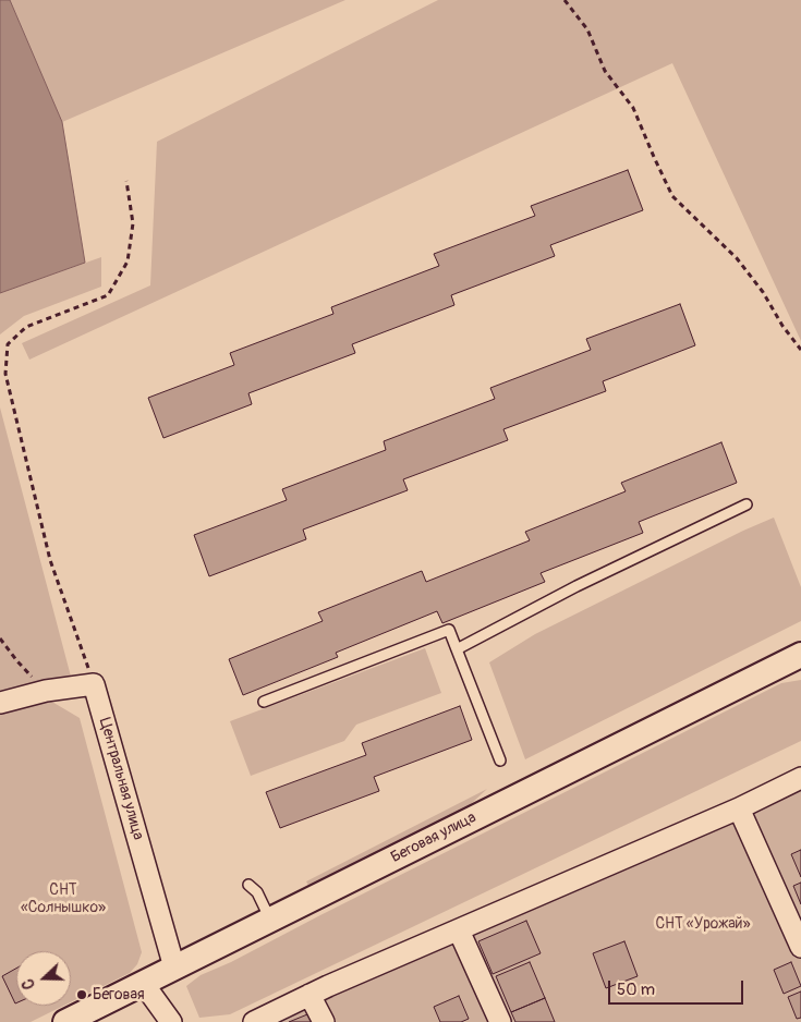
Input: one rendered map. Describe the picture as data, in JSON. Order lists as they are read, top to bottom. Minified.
{"streets":{"street":["Центральная улица","Беговая улица"]},"crossings":[["Центральная улица","Беговая улица"]],"parks":["СНТ «Солнышко»","СНТ «Урожай»"],"places":["Беговая"],"scale_bar":"50 m","north":"left"}
